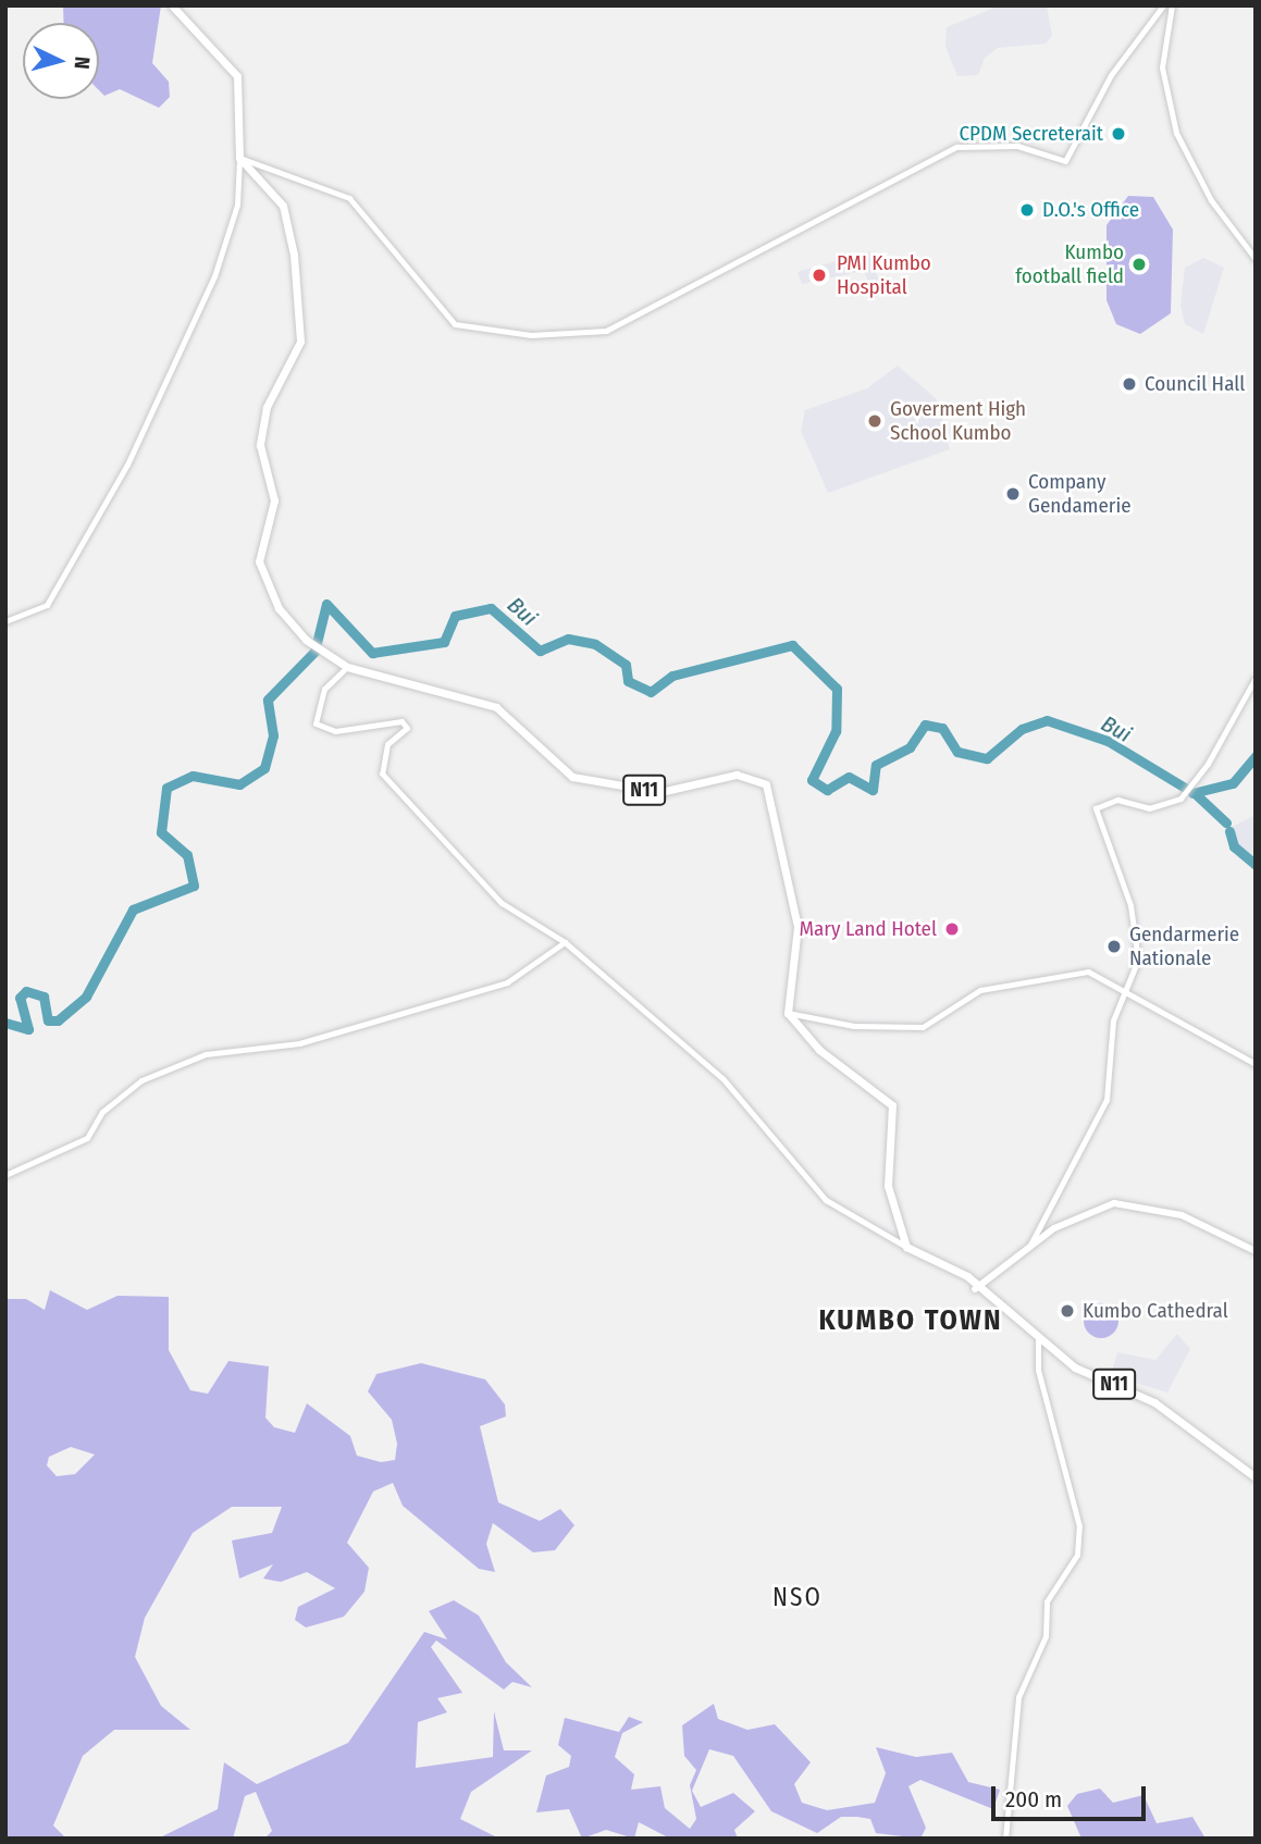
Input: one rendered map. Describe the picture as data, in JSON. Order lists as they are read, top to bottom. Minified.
{"streets":{"highway":["N11"]},"districts":["KUMBO TOWN","NSO"],"water":["Bui"],"places":["CPDM Secreterait","D.O.'s Office","Kumbo football field","PMI Kumbo Hospital","Council Hall","Goverment High School Kumbo","Company Gendamerie","Mary Land Hotel","Gendarmerie Nationale","Kumbo Cathedral"],"scale_bar":"200 m","north":"right"}
